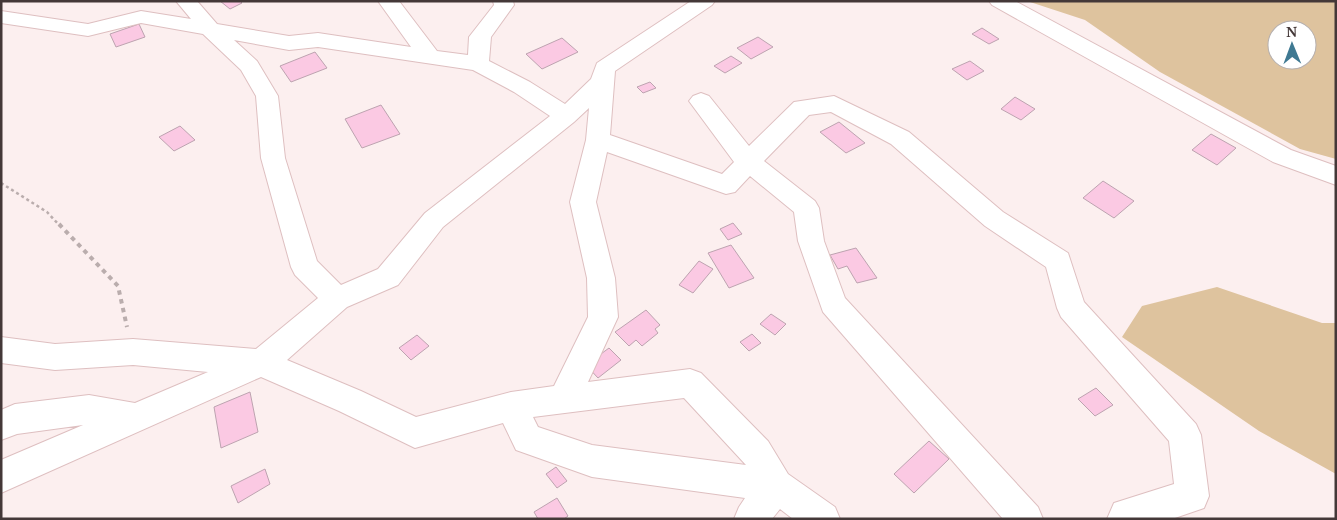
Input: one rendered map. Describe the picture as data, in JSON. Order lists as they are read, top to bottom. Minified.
{"north":"top"}
